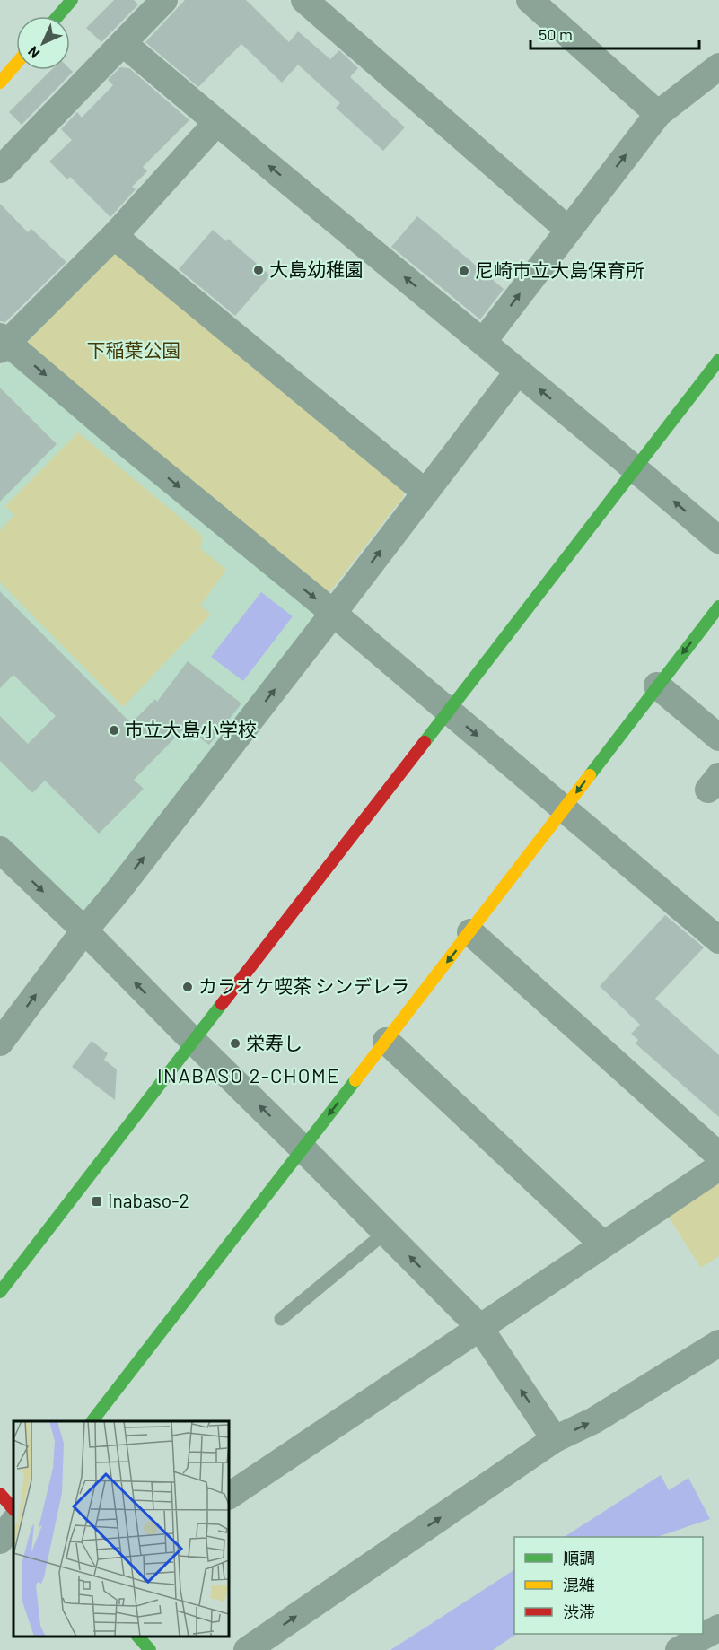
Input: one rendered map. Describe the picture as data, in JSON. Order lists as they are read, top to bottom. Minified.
{"districts":["INABASO 2-CHOME"],"parks":["下稲葉公園"],"places":{"other":["大島幼稚園","尼崎市立大島保育所","市立大島小学校","カラオケ喫茶 シンデレラ","栄寿し"],"transit":["Inabaso-2"]},"legend":["順調","混雑","渋滞"],"scale_bar":"50 m","north":"bottom left"}
